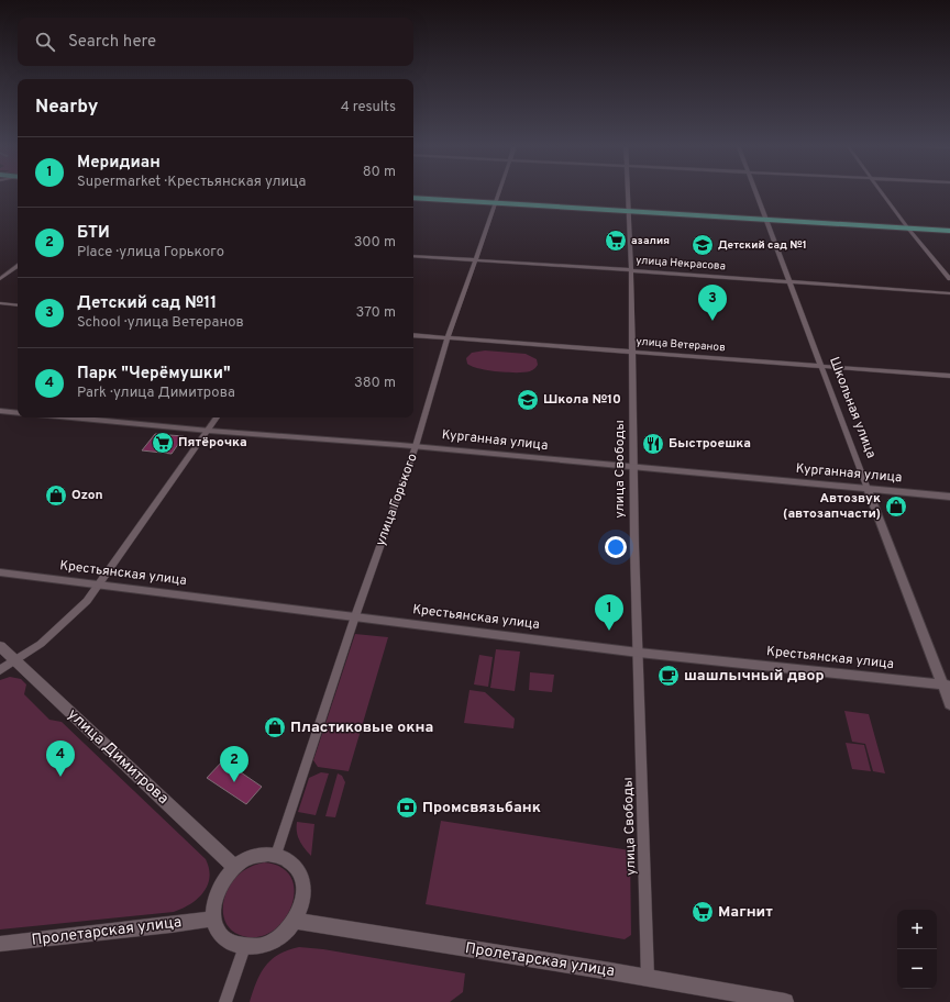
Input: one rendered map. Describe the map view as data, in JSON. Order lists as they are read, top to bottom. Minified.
{"streets":{"main road":["улица Димитрова","Пролетарская улица"],"street":["улица Некрасова","улица Ветеранов","Школьная улица","Курганная улица","улица Свободы","улица Горького","Крестьянская улица"]},"crossings":[["улица Некрасова","Школьная улица"],["улица Некрасова","улица Свободы"],["улица Некрасова","улица Горького"],["улица Ветеранов","Школьная улица"],["улица Ветеранов","улица Свободы"],["улица Ветеранов","улица Горького"],["Школьная улица","Курганная улица"],["Школьная улица","Крестьянская улица"],["Курганная улица","улица Свободы"],["Курганная улица","улица Горького"],["улица Свободы","Крестьянская улица"],["улица Свободы","Пролетарская улица"],["улица Горького","Крестьянская улица"],["улица Горького","улица Димитрова"],["улица Горького","Пролетарская улица"],["улица Димитрова","Пролетарская улица"]],"places":{"supermarket":["азалия","Пятёрочка","Магнит"],"school or university":["Детский сад №1","Школа №10"],"restaurant":["Быстроешка"],"shop":["Ozon","Автозвук (автозапчасти)","Пластиковые окна"],"cafe":["шашлычный двор"],"bank":["Промсвязьбанк"]},"page":{"search":"Search here","heading":["Nearby","4 results"],"list":[{"mark":"1","name":"Меридиан","note":"Supermarket · Крестьянская улица","value":"80 m"},{"mark":"2","name":"БТИ","note":"Place · улица Горького","value":"300 m"},{"mark":"3","name":"Детский сад №11","note":"School · улица Ветеранов","value":"370 m"},{"mark":"4","name":"Парк \"Черёмушки\"","note":"Park · улица Димитрова","value":"380 m"}],"pins":["3","1","4","2"],"map_buttons":["+","−"]}}
